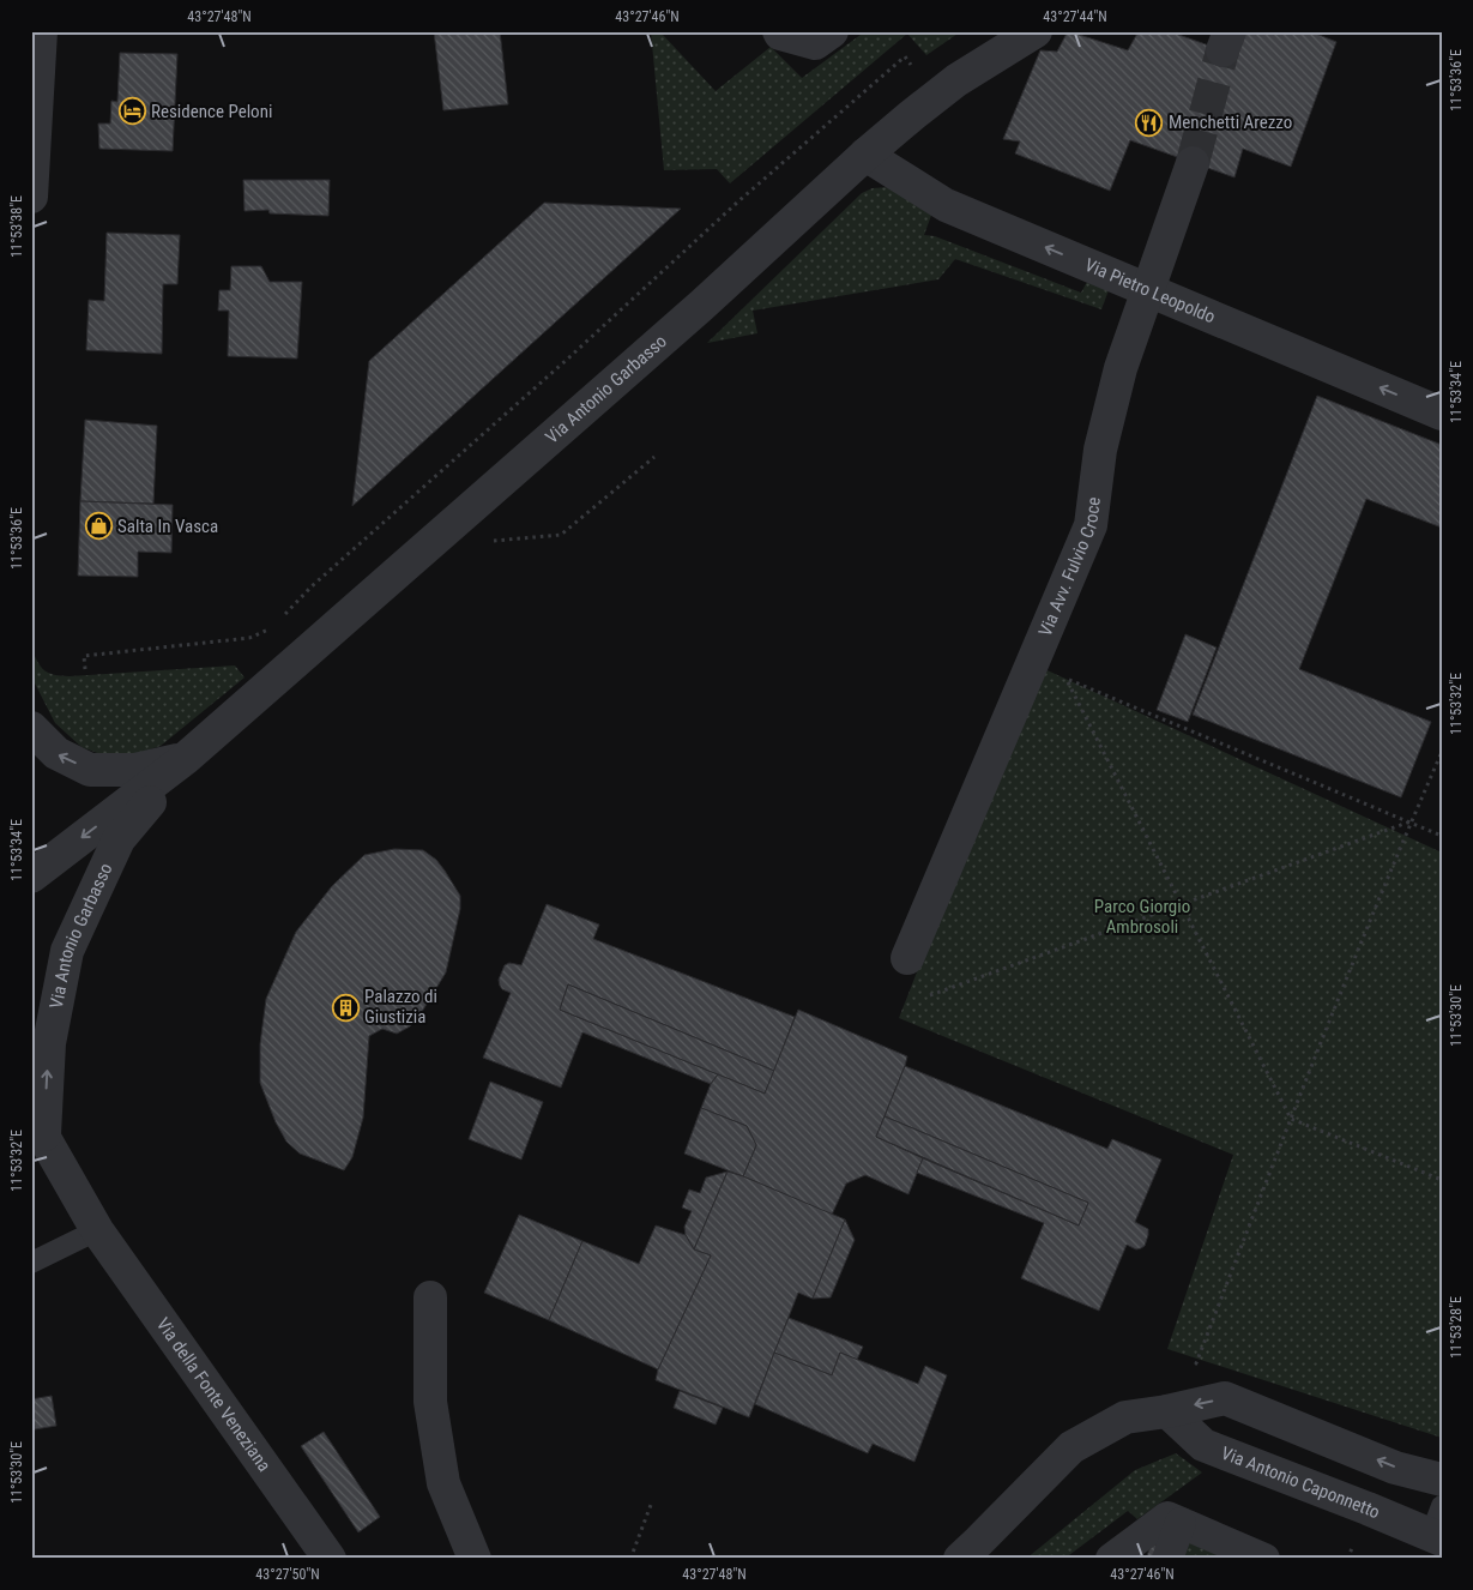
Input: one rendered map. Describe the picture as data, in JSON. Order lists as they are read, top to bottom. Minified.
{"streets":{"street":["Via Pietro Leopoldo","Via Antonio Garbasso","Via Avv. Fulvio Croce","Via della Fonte Veneziana","Via Antonio Caponnetto"]},"crossings":[["Via Pietro Leopoldo","Via Antonio Garbasso"],["Via Pietro Leopoldo","Via Avv. Fulvio Croce"],["Via Antonio Garbasso","Via della Fonte Veneziana"]],"one_way":["Via Pietro Leopoldo"],"parks":["Parco Giorgio Ambrosoli"],"places":{"hotel":["Residence Peloni"],"restaurant":["Menchetti Arezzo"],"shop":["Salta In Vasca"],"building":["Palazzo di Giustizia"]},"coordinates":["43°27'48\"N","43°27'46\"N","43°27'44\"N","11°53'36\"E","11°53'38\"E","11°53'34\"E","11°53'32\"E","11°53'30\"E","11°53'28\"E","43°27'50\"N"]}
